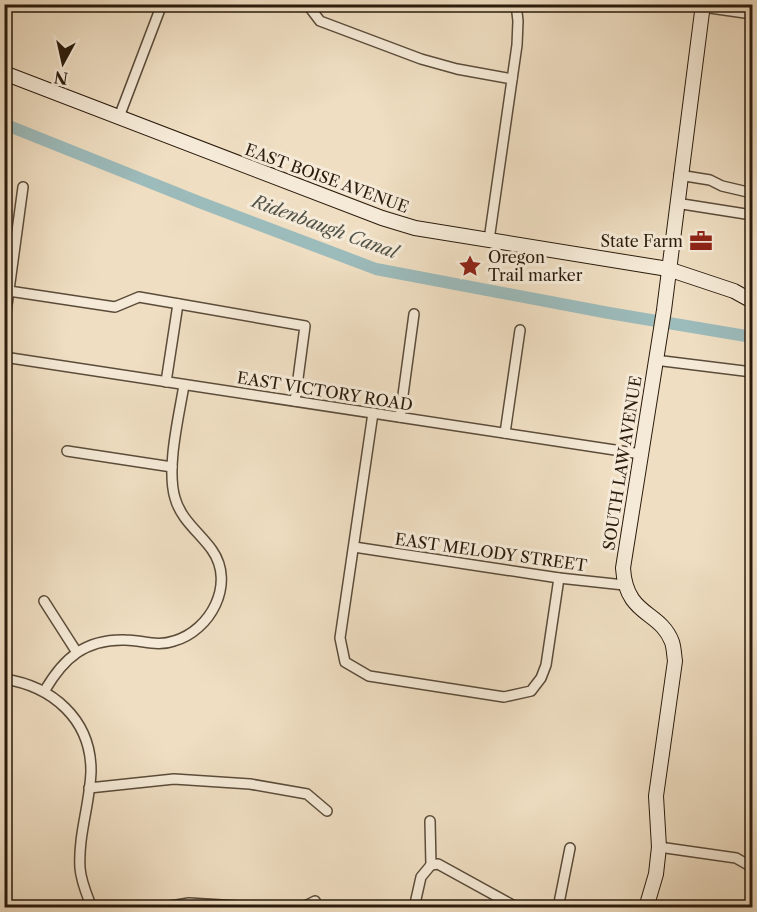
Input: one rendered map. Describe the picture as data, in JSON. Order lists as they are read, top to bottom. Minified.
{"streets":{"street":["EAST BOISE AVENUE","EAST VICTORY ROAD","SOUTH LAW AVENUE","EAST MELODY STREET"]},"crossings":[["EAST BOISE AVENUE","SOUTH LAW AVENUE"],["EAST VICTORY ROAD","SOUTH LAW AVENUE"],["SOUTH LAW AVENUE","EAST MELODY STREET"]],"water":["Ridenbaugh Canal"],"places":{"office":["State Farm"],"place":["Oregon Trail marker"]},"north":"bottom"}
